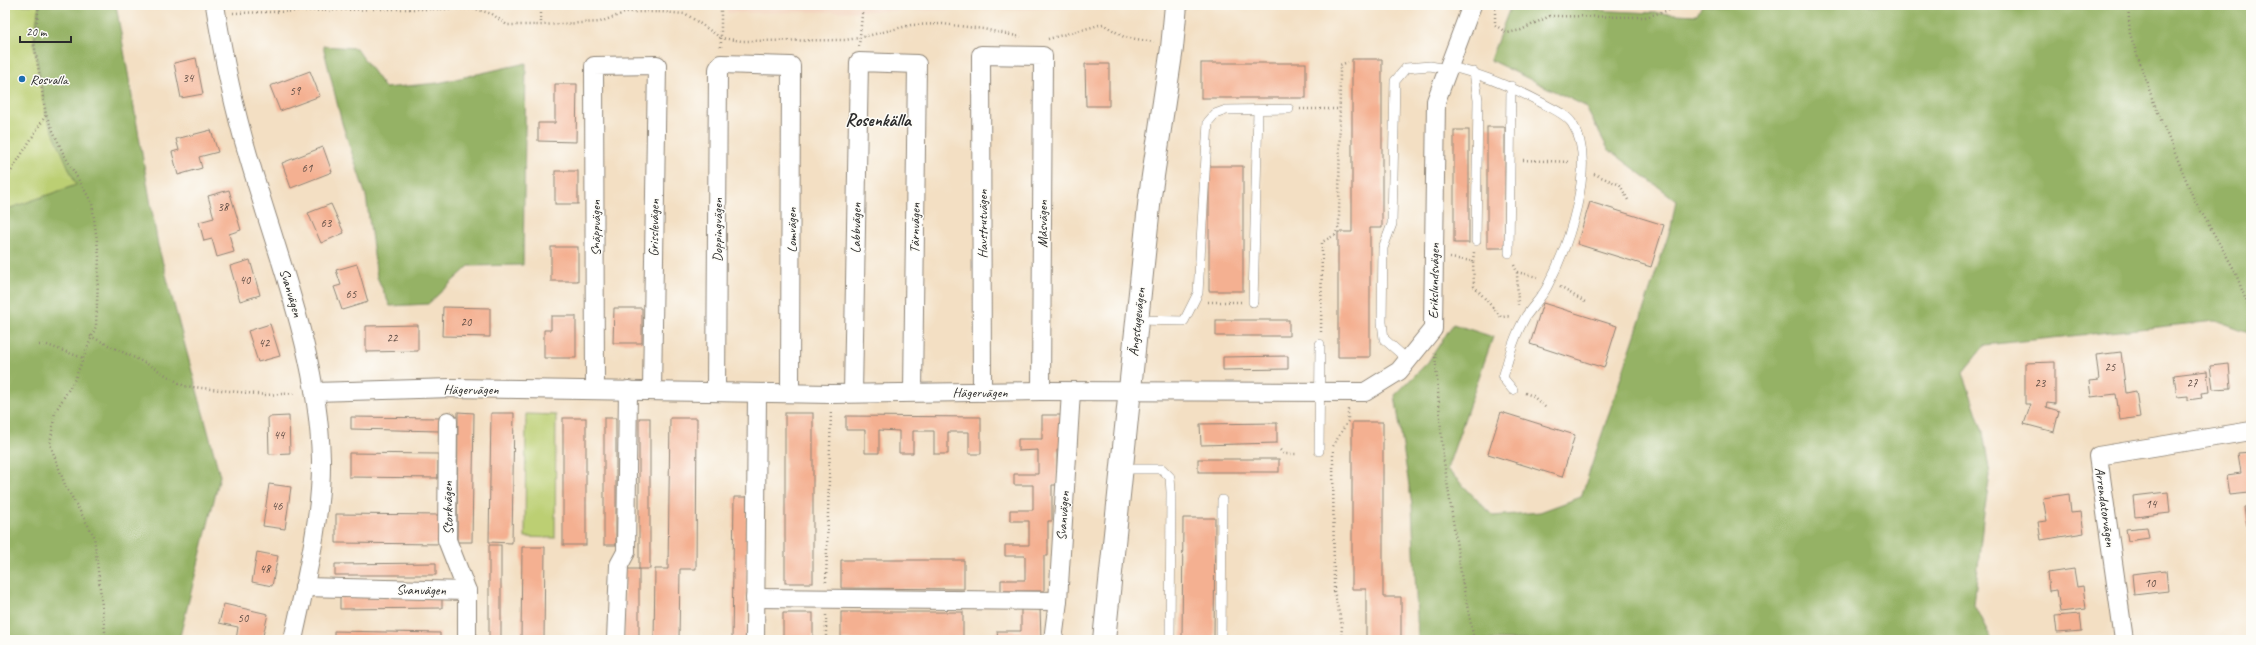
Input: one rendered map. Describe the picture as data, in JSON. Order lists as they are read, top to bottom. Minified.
{"streets":{"street":["Havstrutvägen","Måsvägen","Snäppvägen","Grisslevägen","Labbvägen","Tärnvägen","Doppingvägen","Lomvägen","Erikslundsvägen","Svanvägen","Ängstugevägen","Hägervägen","Arrendatorvägen","Storkvägen"]},"crossings":[["Havstrutvägen","Måsvägen"],["Havstrutvägen","Hägervägen"],["Måsvägen","Hägervägen"],["Snäppvägen","Grisslevägen"],["Snäppvägen","Hägervägen"],["Grisslevägen","Hägervägen"],["Labbvägen","Tärnvägen"],["Labbvägen","Hägervägen"],["Tärnvägen","Hägervägen"],["Doppingvägen","Lomvägen"],["Doppingvägen","Hägervägen"],["Lomvägen","Hägervägen"],["Erikslundsvägen","Ängstugevägen"],["Erikslundsvägen","Hägervägen"],["Svanvägen","Hägervägen"],["Svanvägen","Storkvägen"],["Ängstugevägen","Hägervägen"]],"districts":["Rosenkälla"],"places":["Rosvalla"],"house_numbers":["34","59","61","38","63","40","65","20","22","42","25","23","27","44","14","46","48","10","50"],"scale_bar":"20 m"}
